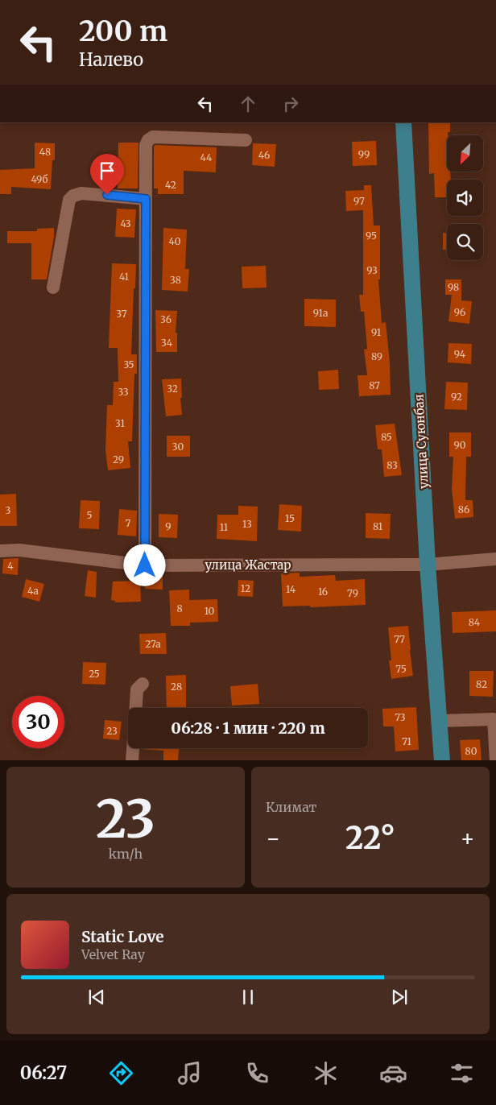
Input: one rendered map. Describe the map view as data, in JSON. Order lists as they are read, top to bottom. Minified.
{"streets":{"main road":["улица Суюнбая"],"street":["улица Жастар"]},"crossings":[["улица Суюнбая","улица Жастар"]],"house_numbers":["48","99","46","44","49б","42","97","43","95","40","93","41","38","98","96","91а","37","36","91","34","94","89","35","87","32","33","92","31","85","90","30","29","83","86","3","5","15","7","13","9","81","11","4","12","14","4а","16","79","8","10","84","77","27а","75","25","82","28","73","23","71","80"],"north":"bottom left","page":{"turn":["200 m","Налево"],"limit":"30","trip":"06:28 · 1 мин · 220 m","tile":[["23","km/h"],"Климат"],"heat":["−","22°","+"],"song":["Static Love","Velvet Ray"],"tabs":"06:27"}}
